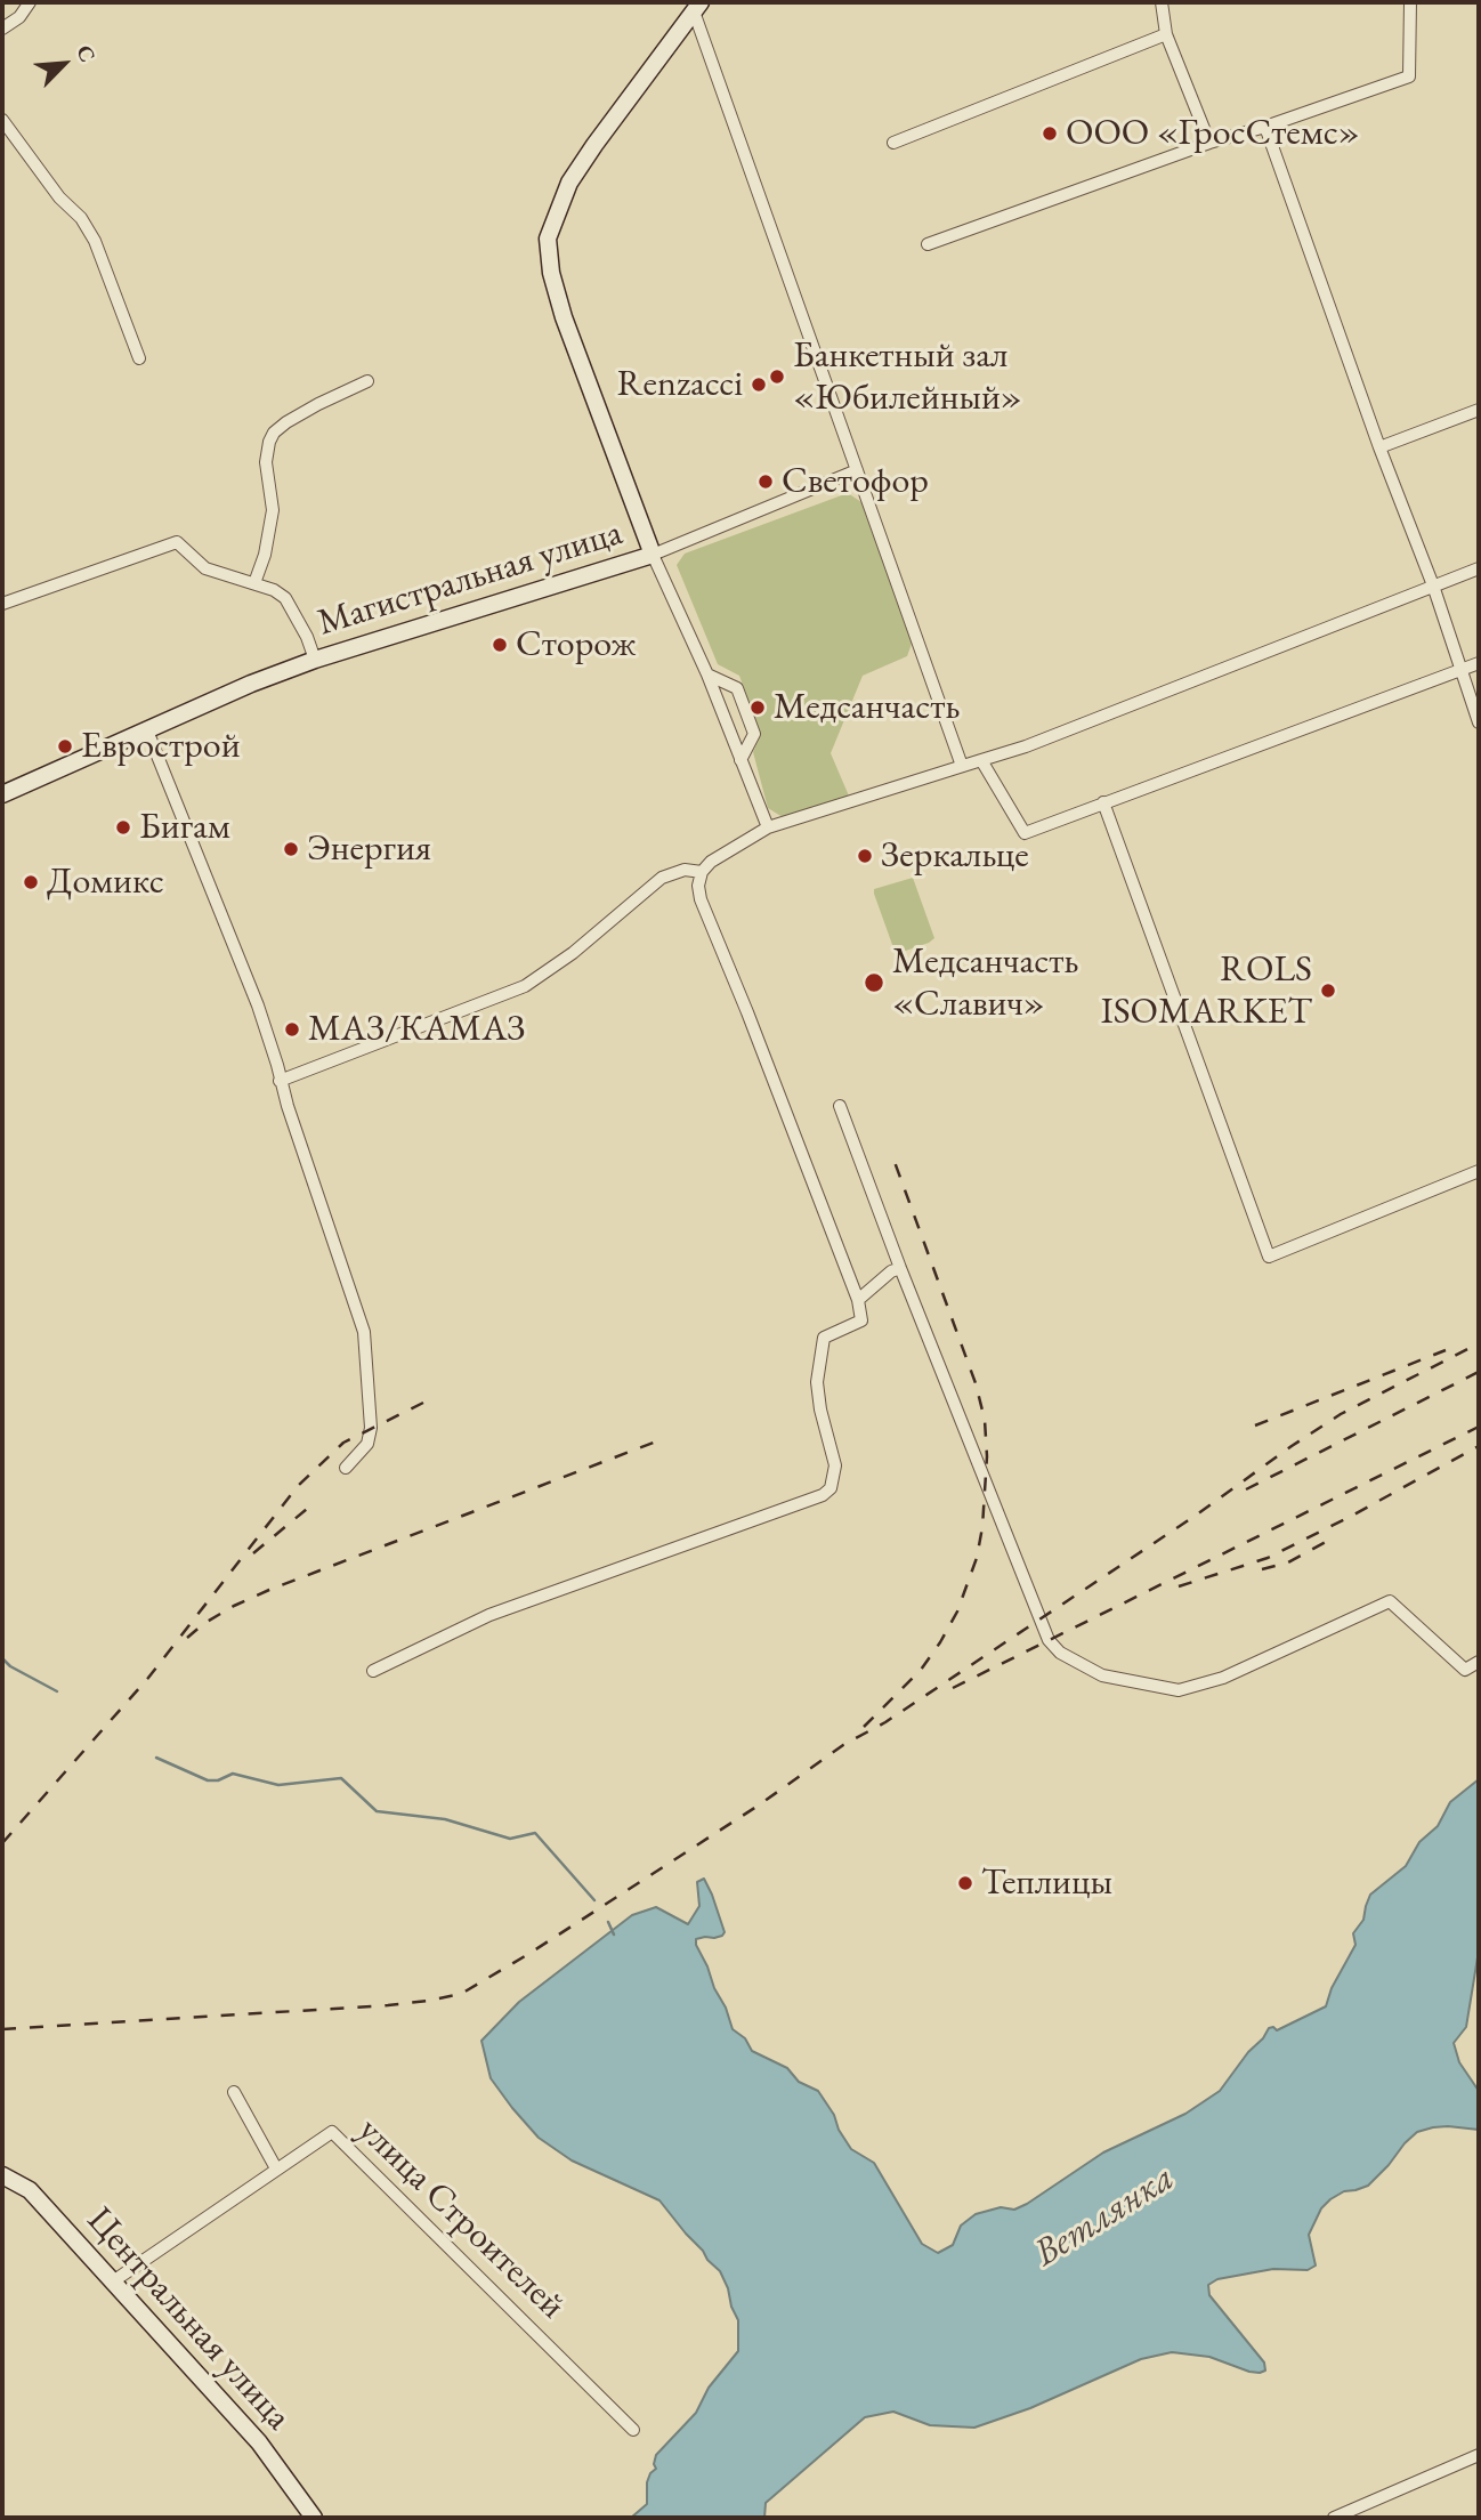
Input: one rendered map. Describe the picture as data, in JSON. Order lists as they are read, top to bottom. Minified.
{"streets":{"main road":["Магистральная улица","Центральная улица"],"street":["улица Строителей"]},"crossings":[["улица Строителей","Центральная улица"]],"water":["Ветлянка"],"places":["ООО «ГросСтемс»","Банкетный зал «Юбилейный»","Renzacci","Светофор","Сторож","Медсанчасть","Еврострой","Бигам","Энергия","Зеркальце","Домикс","Медсанчасть «Славич»","ROLS ISOMARKET","МАЗ/КАМАЗ","Теплицы"],"north":"top right"}
